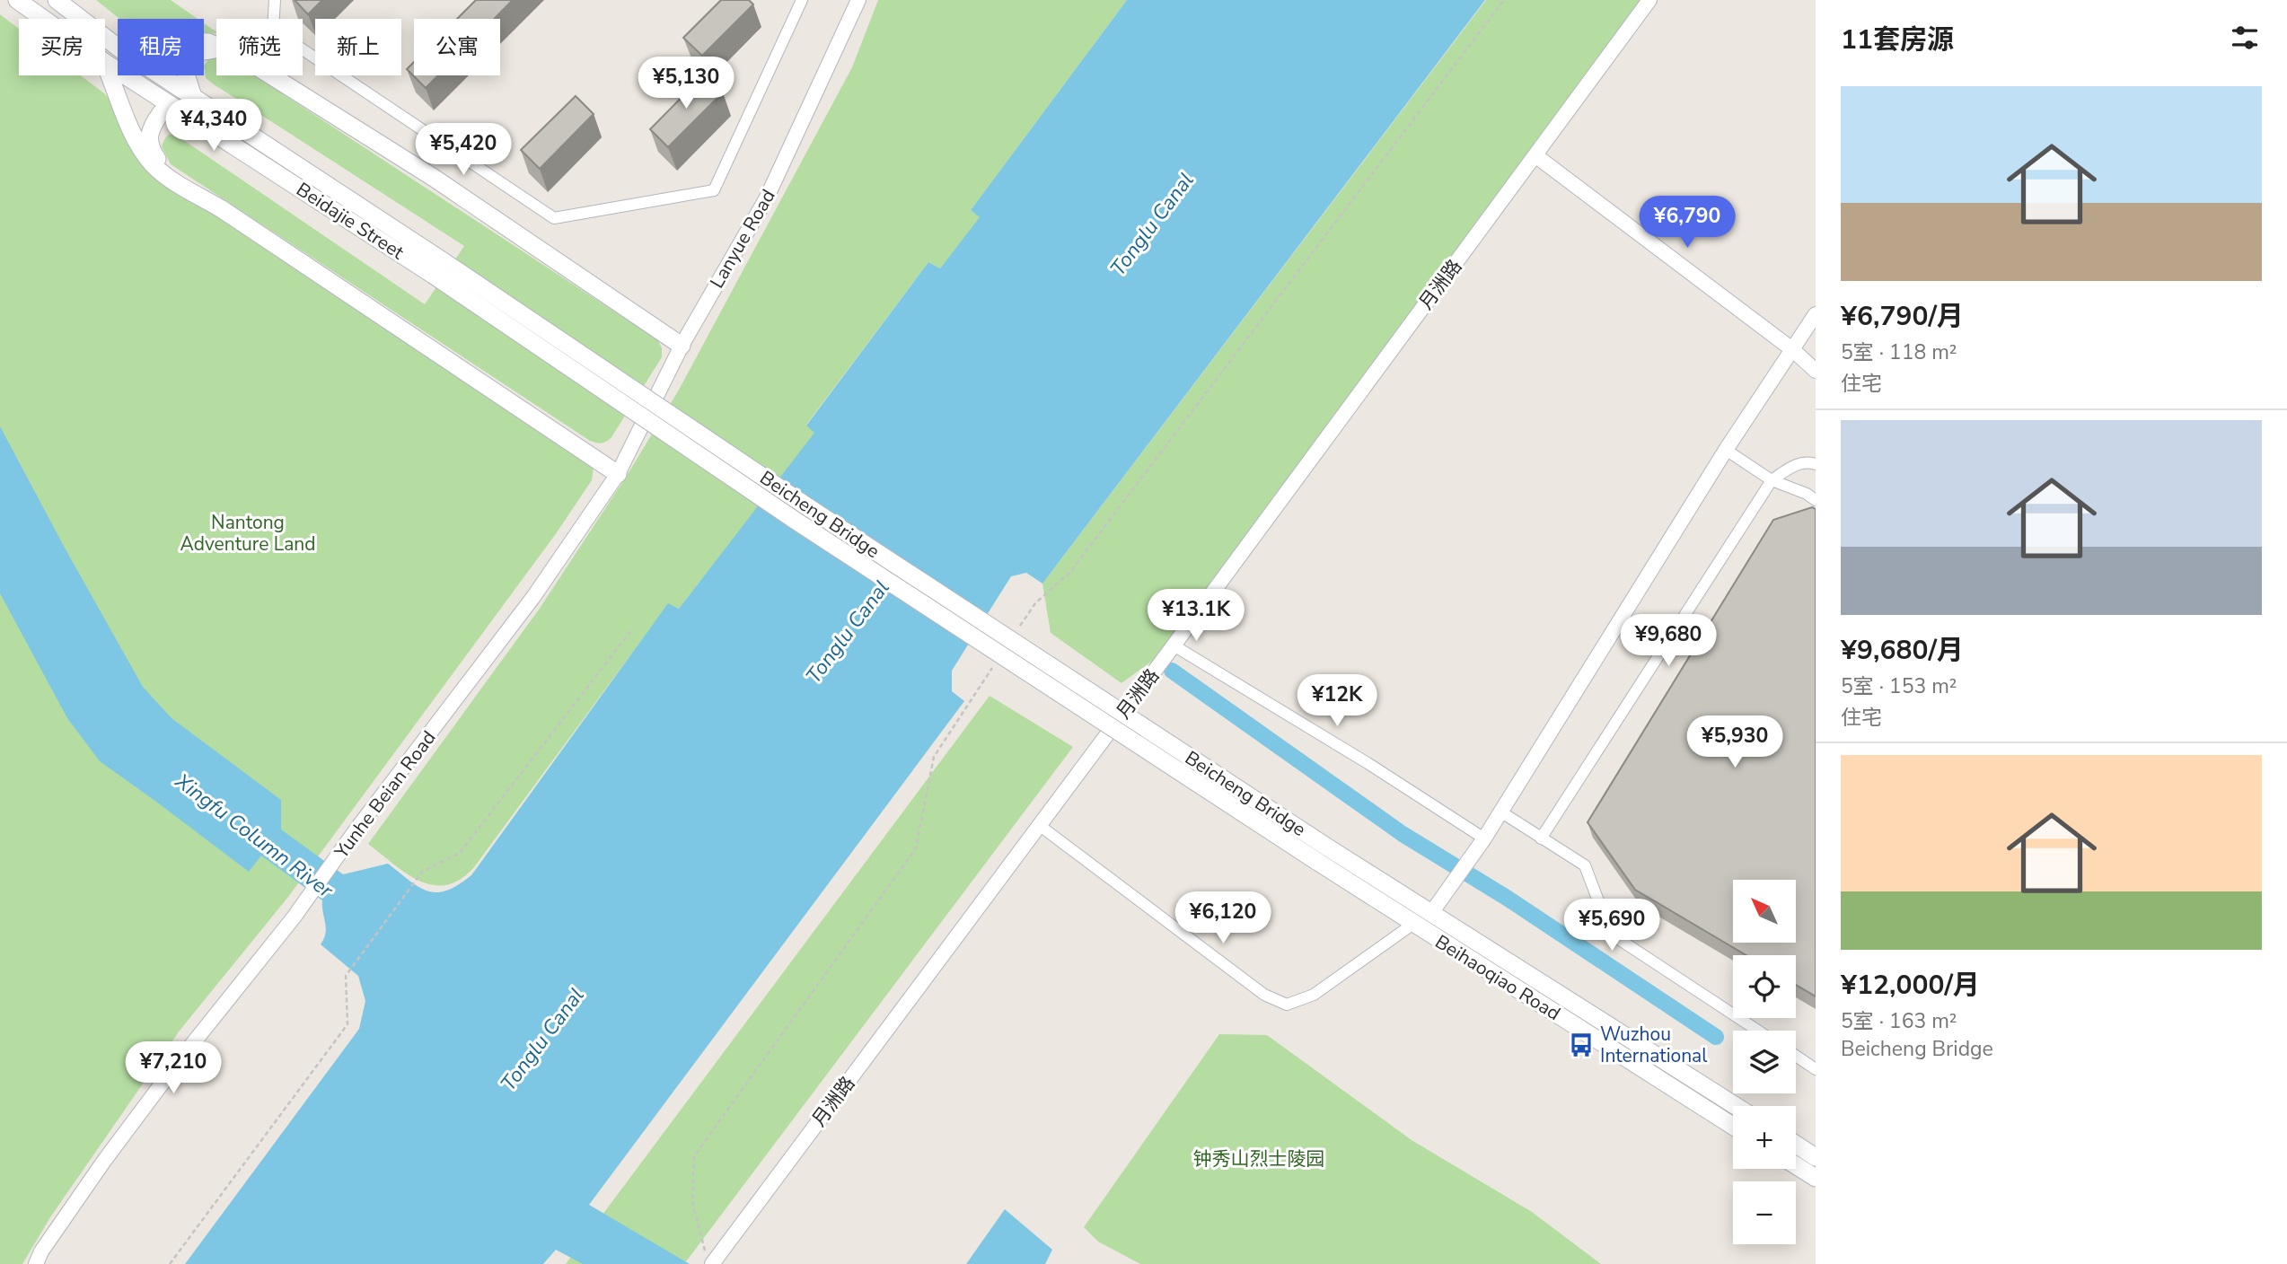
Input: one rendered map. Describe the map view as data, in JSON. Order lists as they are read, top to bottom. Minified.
{"streets":{"main road":["Beidajie Street","Beicheng Bridge","Beihaoqiao Road"],"street":["Lanyue Road","月洲路","Yunhe Beian Road"]},"crossings":[["Beidajie Street","Beicheng Bridge"],["Lanyue Road","Yunhe Beian Road"],["Beicheng Bridge","Beihaoqiao Road"]],"water":["Tonglu Canal","Xingfu Column River"],"parks":["Nantong Adventure Land","钟秀山烈士陵园"],"places":{"bus stop":["Wuzhou International"]},"north":"top left","page":{"heading":"11套房源","chip":["买房","租房","筛选","新上","公寓"],"price":["¥5,130","¥4,340","¥5,420","¥6,790","¥13.1K","¥9,680","¥12K","¥5,930","¥6,120","¥5,690","¥7,210"],"list":[{"name":"¥6,790/月","note":"5室 · 118 m² · 住宅"},{"name":"¥9,680/月","note":"5室 · 153 m² · 住宅"},{"name":"¥12,000/月","note":"5室 · 163 m² · Beicheng Bridge"}],"map_buttons":["+","−"]}}
